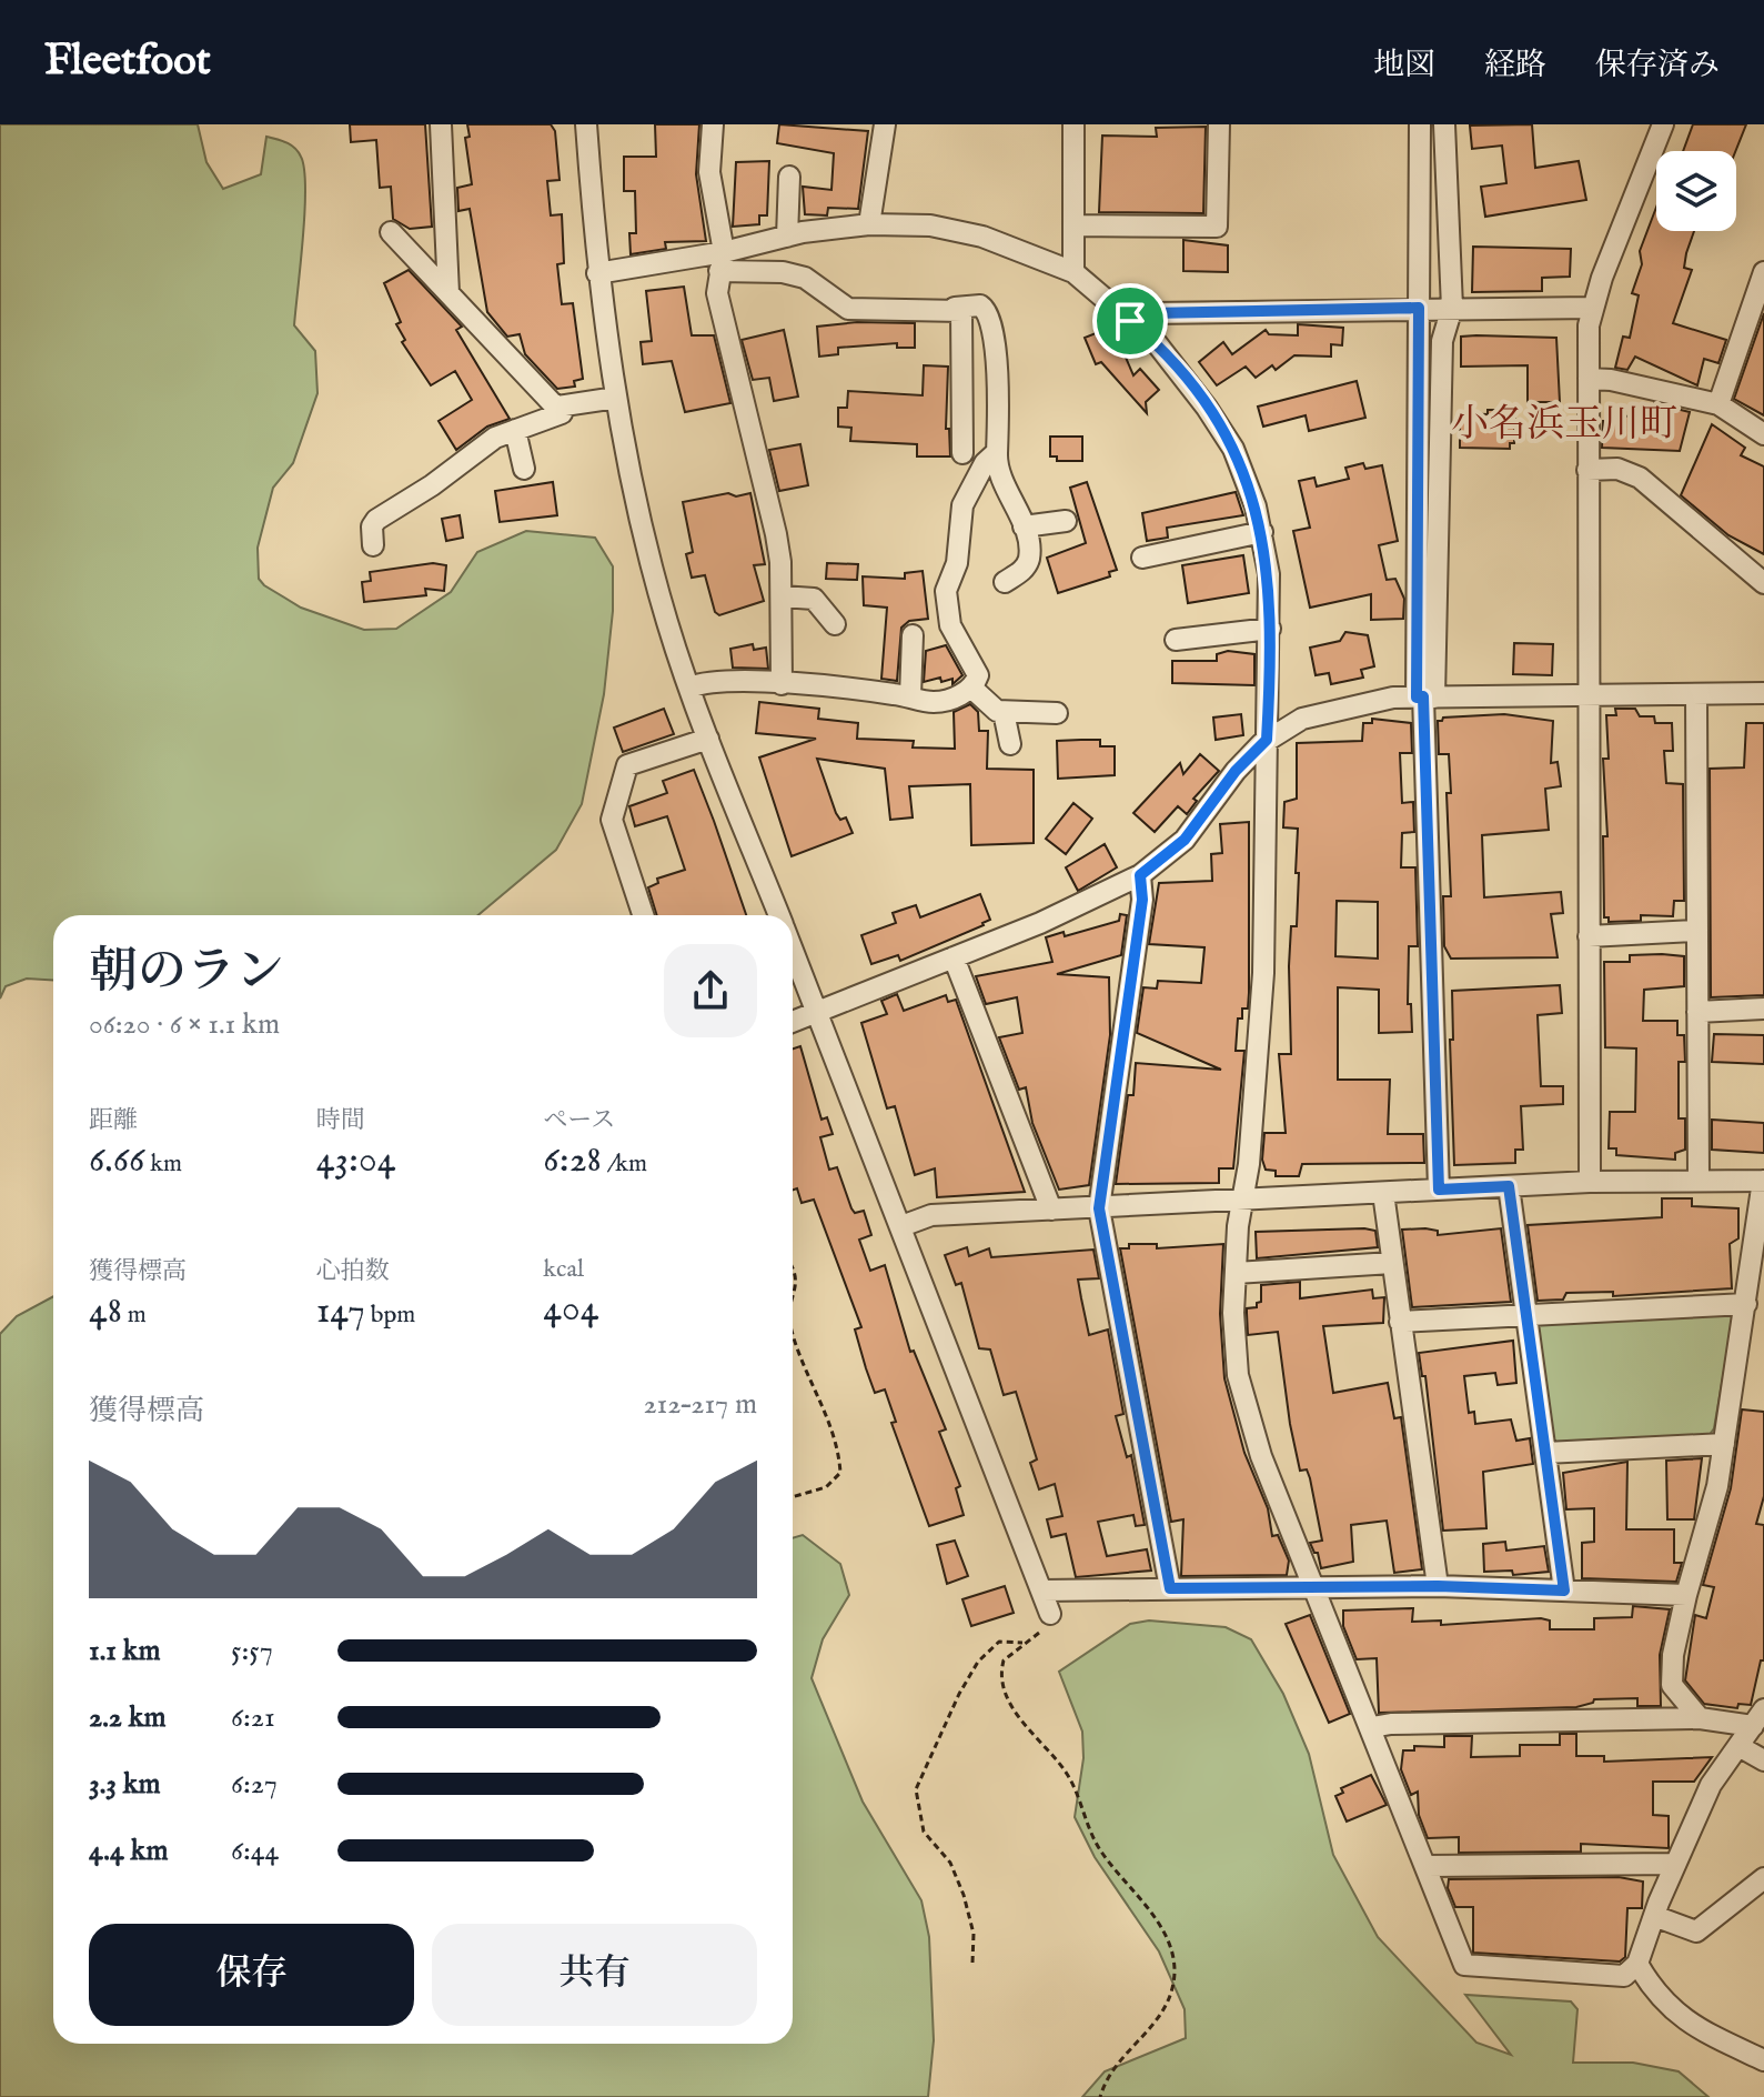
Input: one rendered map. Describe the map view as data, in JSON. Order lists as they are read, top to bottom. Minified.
{"districts":["小名浜玉川町"],"page":{"header":"Fleetfoot","nav":["地図","経路","保存済み"],"heading":["朝のラン","06:20 · 6 × 1.1 km"],"stats":[["距離","6.66 km"],["時間","43:04"],["ペース","6:28 /km"],["獲得標高","48 m"],["心拍数","147 bpm"],["kcal","404"]],"chart":["獲得標高","212–217 m"],"list":[{"name":"1.1 km","note":"5:57"},{"name":"2.2 km","note":"6:21"},{"name":"3.3 km","note":"6:27"},{"name":"4.4 km","note":"6:44"}],"buttons":["保存","共有"]}}
